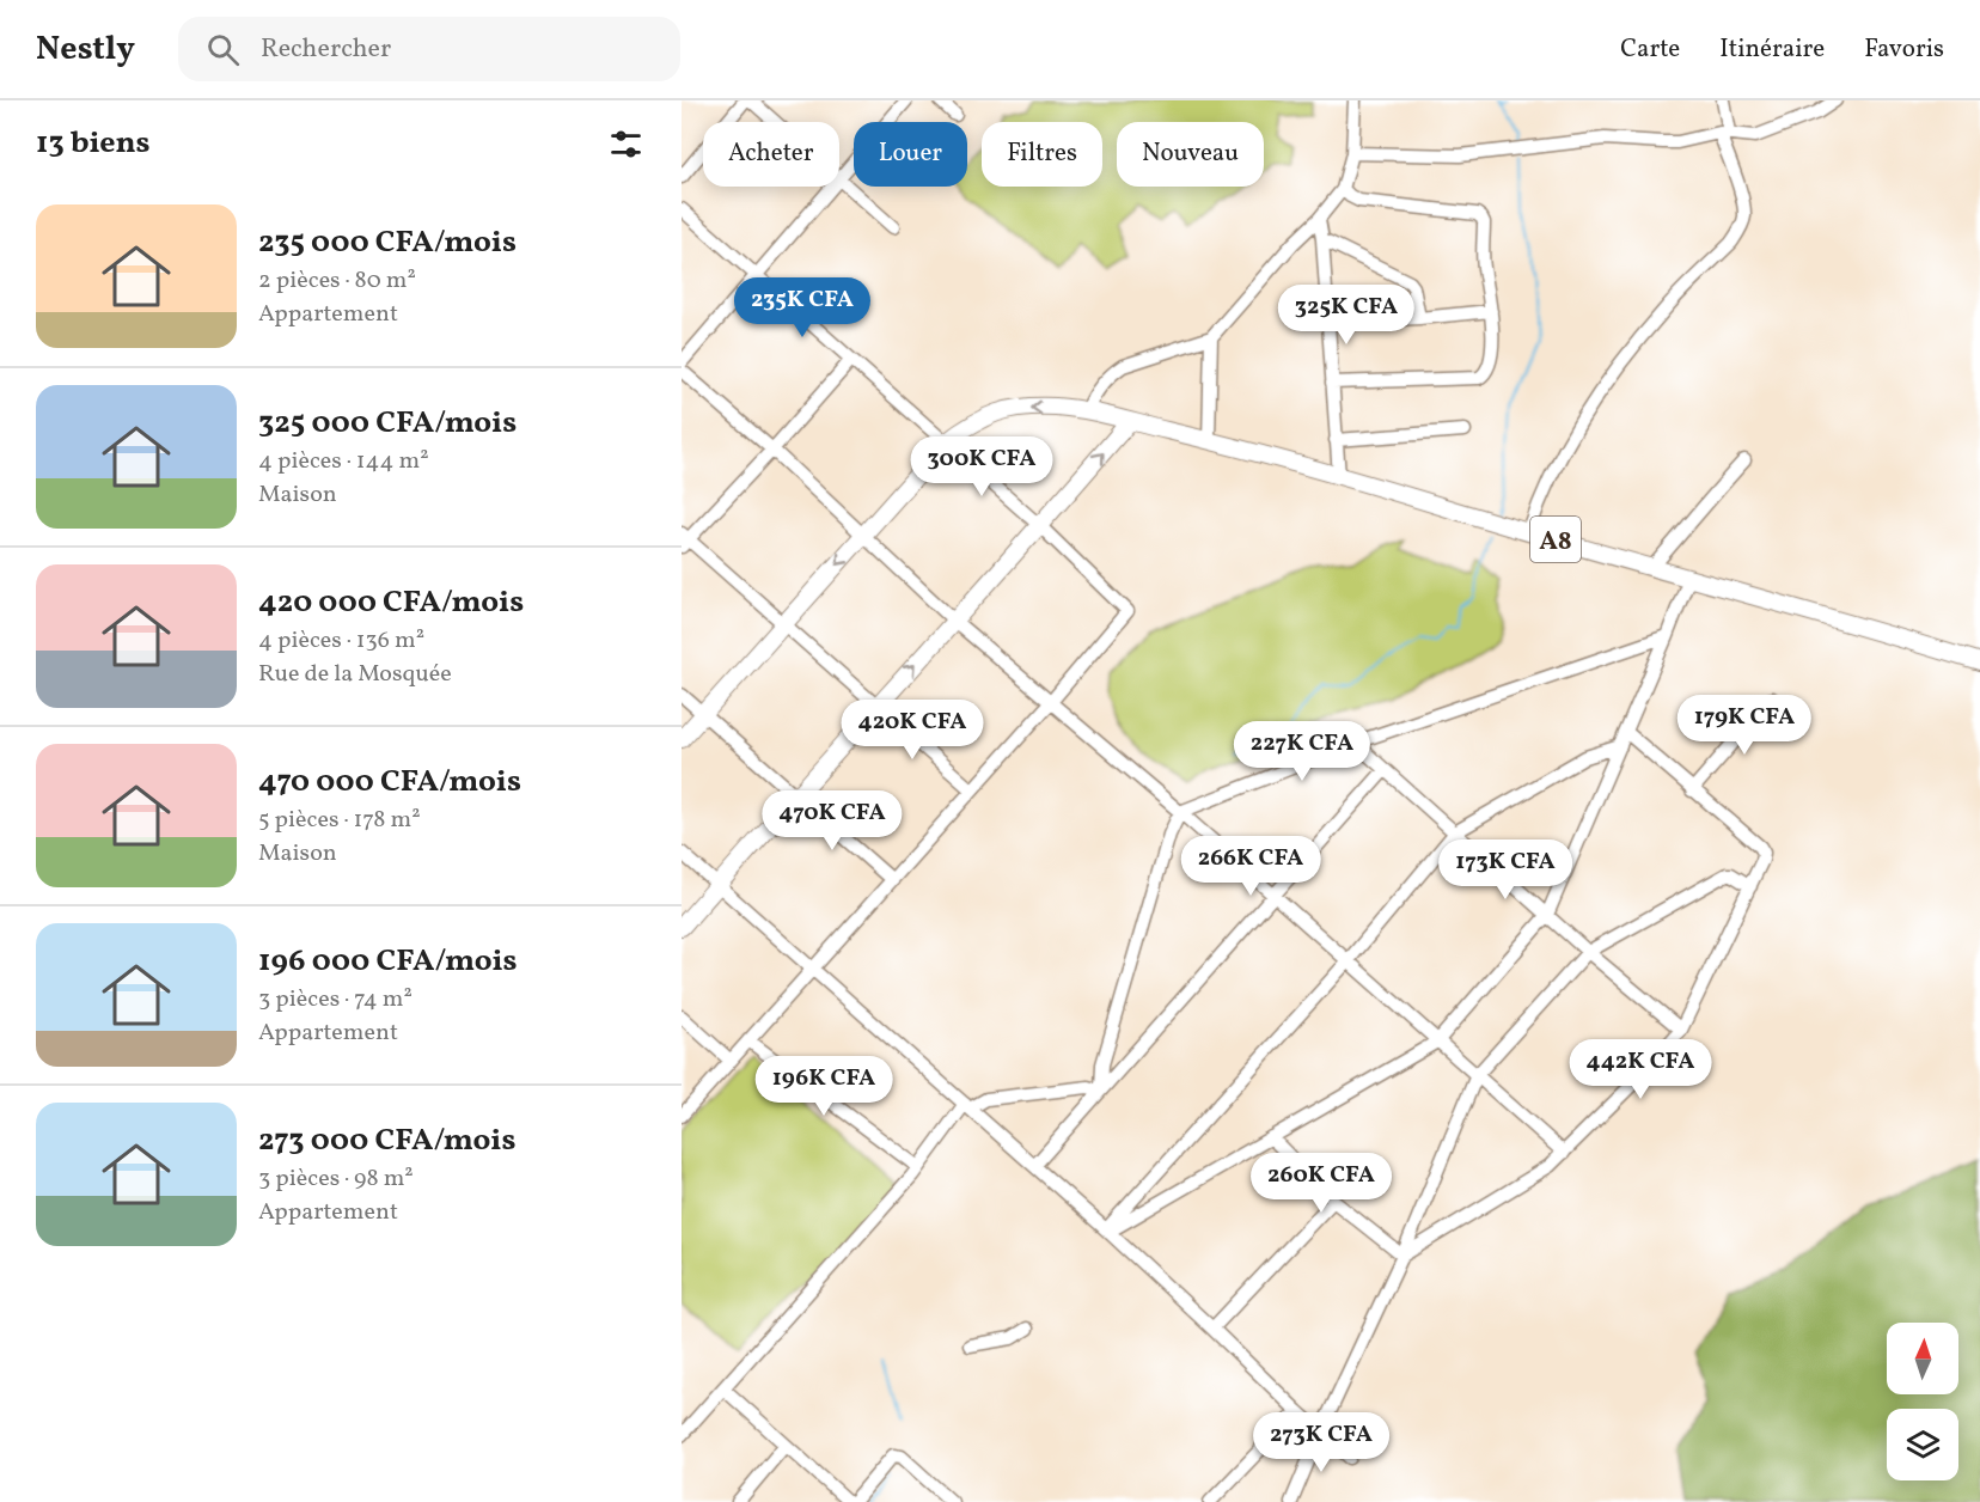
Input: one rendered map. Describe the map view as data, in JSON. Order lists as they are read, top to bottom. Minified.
{"streets":{"main road":["A8"]},"north":"top","page":{"header":"Nestly","search":"Rechercher","nav":["Carte","Itinéraire","Favoris"],"heading":"13 biens","chip":["Acheter","Louer","Filtres","Nouveau"],"list":[{"name":"235 000 CFA/mois","note":"2 pièces · 80 m² · Appartement"},{"name":"325 000 CFA/mois","note":"4 pièces · 144 m² · Maison"},{"name":"420 000 CFA/mois","note":"4 pièces · 136 m² · Rue de la Mosquée"},{"name":"470 000 CFA/mois","note":"5 pièces · 178 m² · Maison"},{"name":"196 000 CFA/mois","note":"3 pièces · 74 m² · Appartement"},{"name":"273 000 CFA/mois","note":"3 pièces · 98 m² · Appartement"}],"price":["235K CFA","325K CFA","300K CFA","179K CFA","420K CFA","227K CFA","470K CFA","266K CFA","173K CFA","442K CFA","196K CFA","260K CFA","273K CFA"]}}
